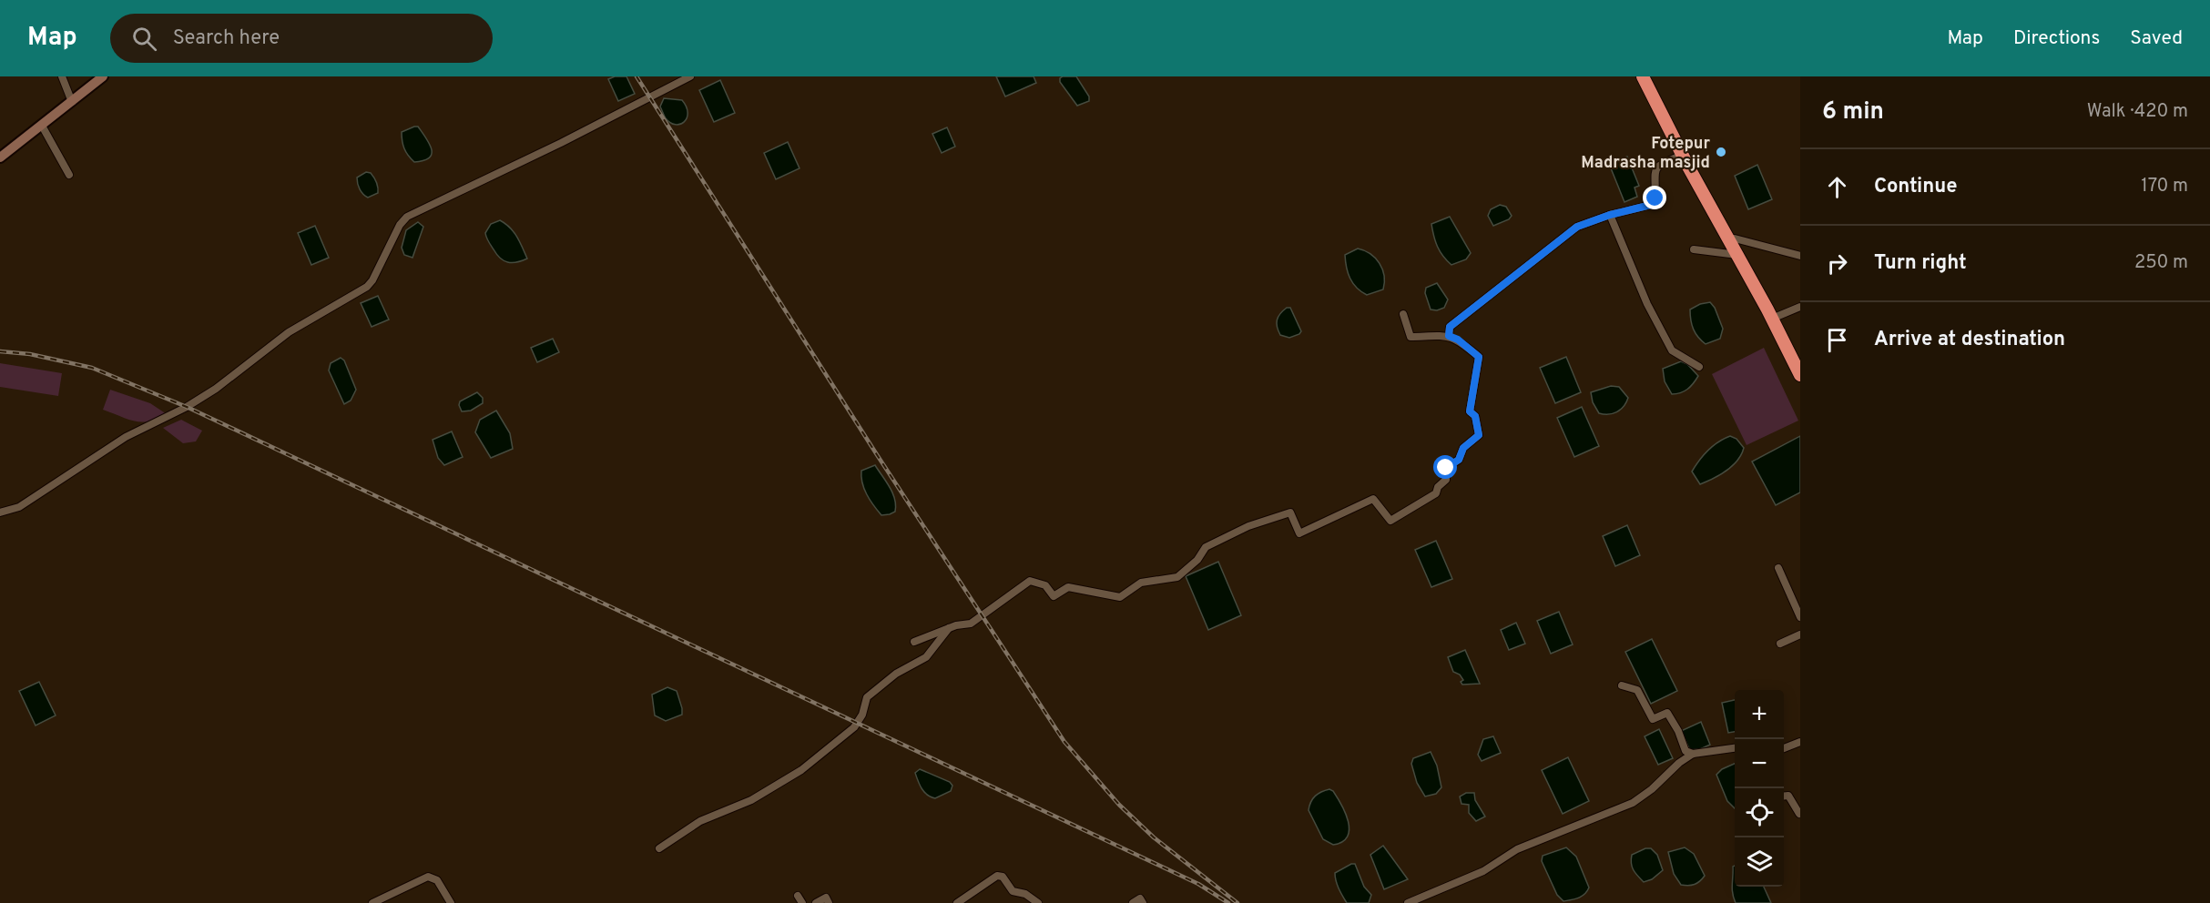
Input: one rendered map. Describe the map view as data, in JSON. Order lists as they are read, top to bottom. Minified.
{"places":["Fotepur Madrasha masjid"],"page":{"header":"Map","search":"Search here","nav":["Map","Directions","Saved"],"heading":["6 min","Walk · 420 m"],"list":[["Continue","170 m"],["Turn right","250 m"],"Arrive at destination"],"map_buttons":["+","−"]}}
